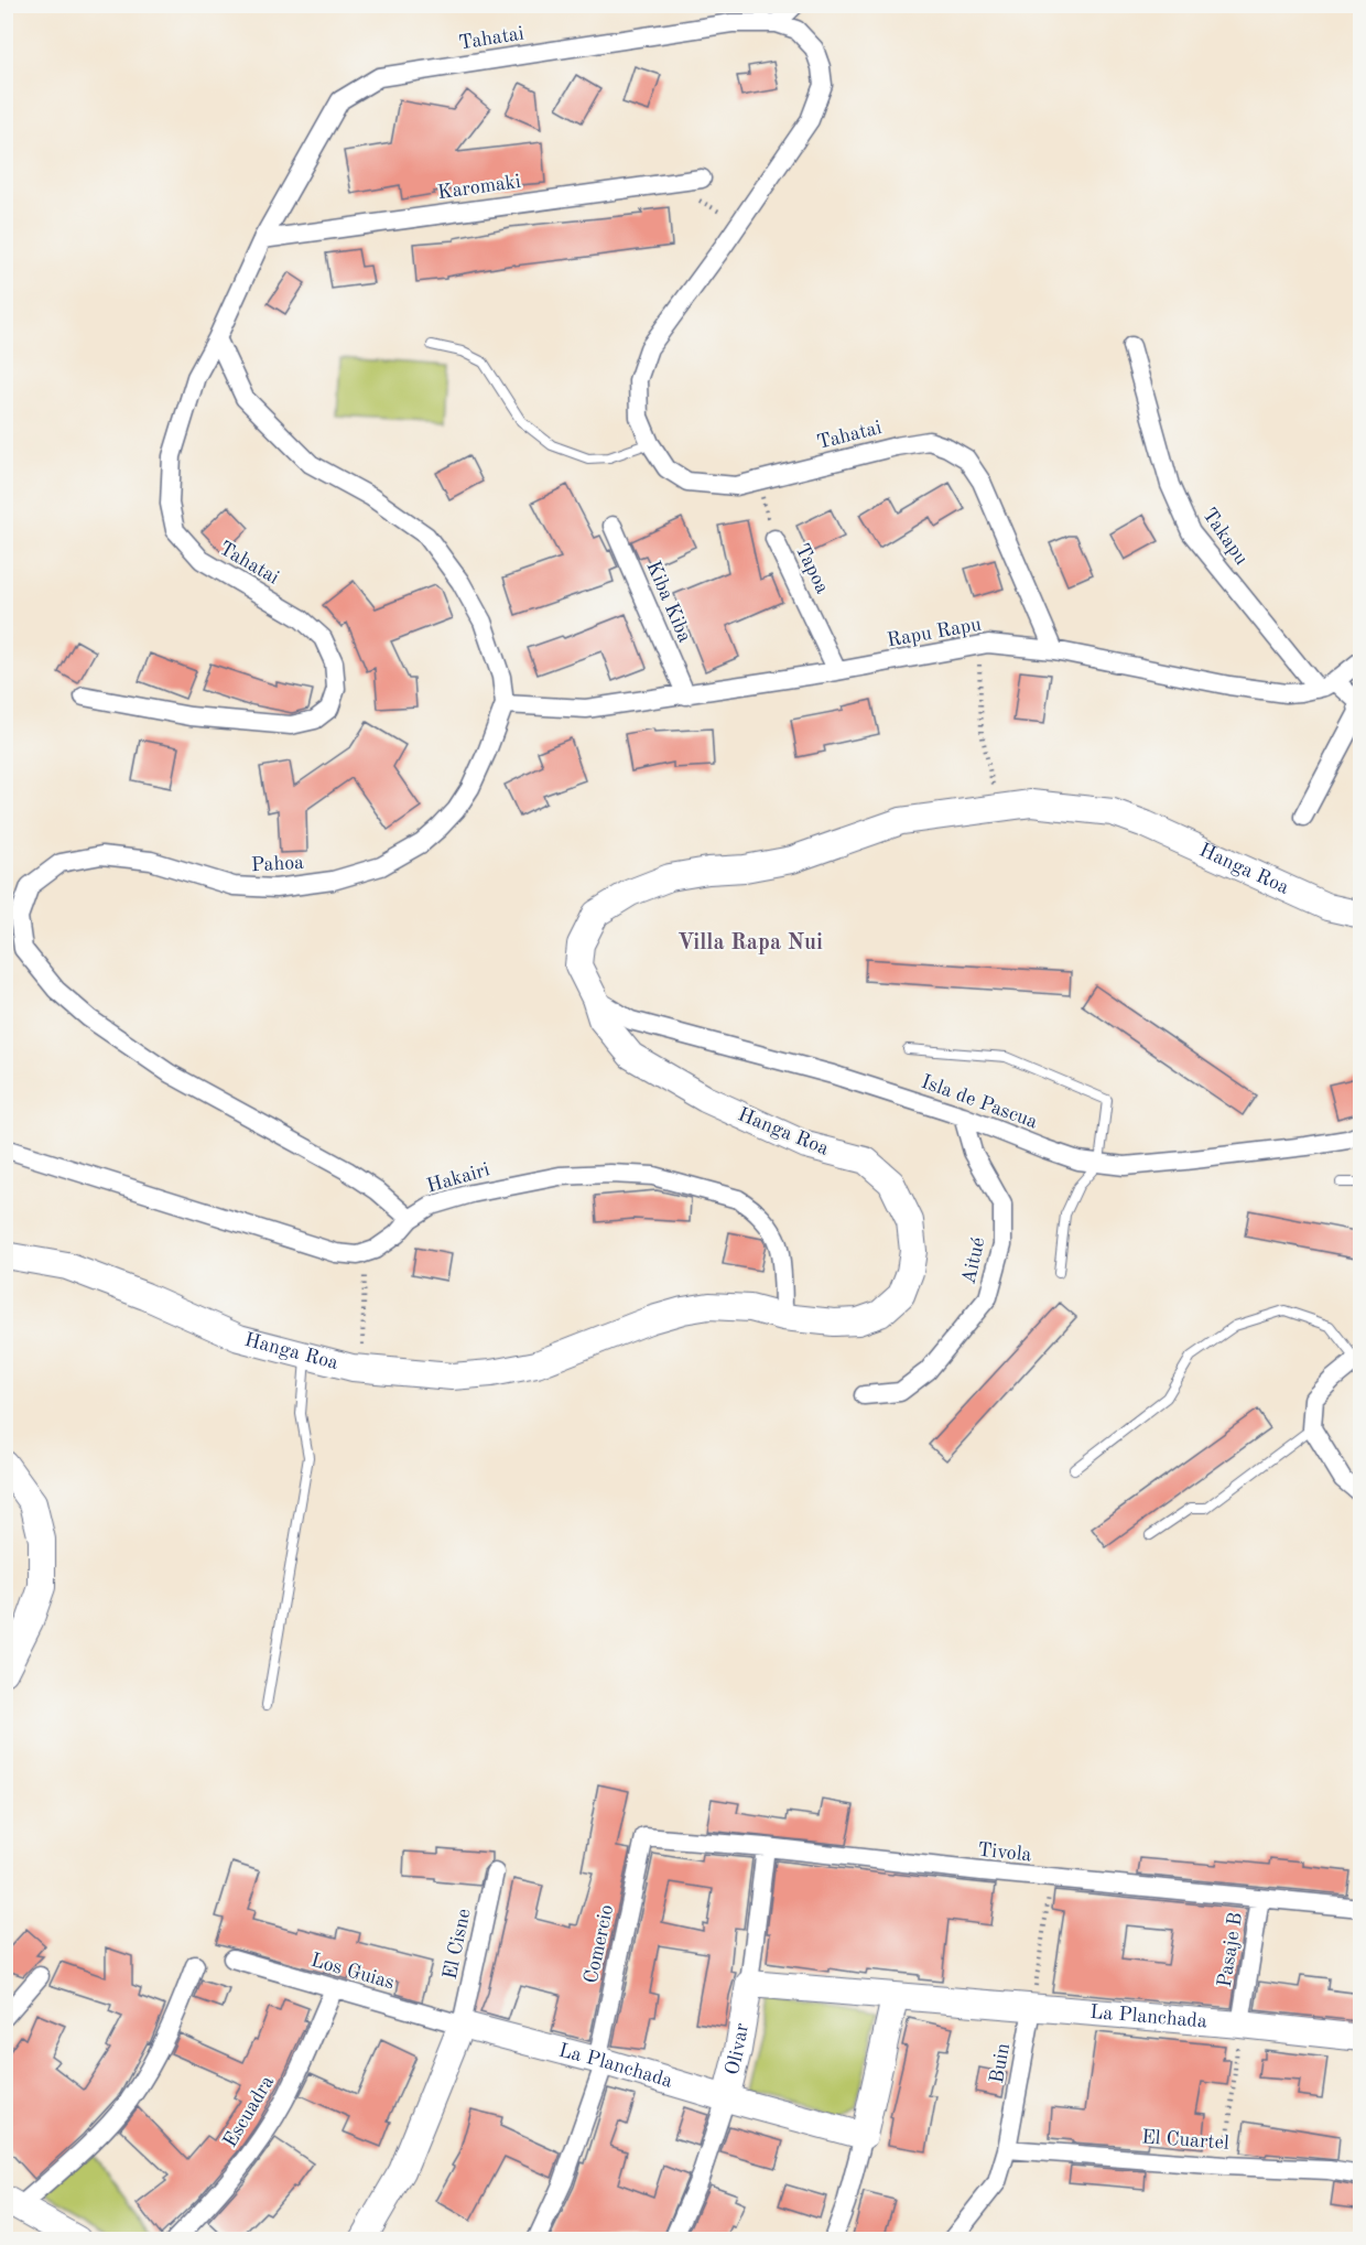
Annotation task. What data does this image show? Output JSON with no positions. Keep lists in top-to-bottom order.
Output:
{
  "streets": {
    "street": [
      "Tahatai",
      "Karomaki",
      "Takapu",
      "Tapoa",
      "Kiba Kiba",
      "Rapu Rapu",
      "Pahoa",
      "Hanga Roa",
      "Isla de Pascua",
      "Hakairi",
      "Aitué",
      "Tivola",
      "El Cisne",
      "Comercio",
      "Pasaje B",
      "Los Guias",
      "La Planchada",
      "Olivar",
      "Buin",
      "Escuadra",
      "El Cuartel"
    ]
  },
  "crossings": [
    ["Tahatai", "Karomaki"],
    ["Tahatai", "Tapoa"],
    ["Tahatai", "Rapu Rapu"],
    ["Tahatai", "Pahoa"],
    ["Takapu", "Rapu Rapu"],
    ["Tapoa", "Rapu Rapu"],
    ["Kiba Kiba", "Rapu Rapu"],
    ["Rapu Rapu", "Pahoa"],
    ["Pahoa", "Hakairi"],
    ["Hanga Roa", "Isla de Pascua"],
    ["Hanga Roa", "Hakairi"],
    ["Isla de Pascua", "Aitué"],
    ["Tivola", "Comercio"],
    ["Tivola", "Pasaje B"],
    ["Tivola", "Olivar"],
    ["El Cisne", "Los Guias"],
    ["El Cisne", "La Planchada"],
    ["Comercio", "La Planchada"],
    ["Pasaje B", "La Planchada"],
    ["Los Guias", "La Planchada"],
    ["Los Guias", "Escuadra"],
    ["La Planchada", "Olivar"],
    ["La Planchada", "Buin"],
    ["Buin", "El Cuartel"]
  ],
  "districts": ["Villa Rapa Nui"]
}
